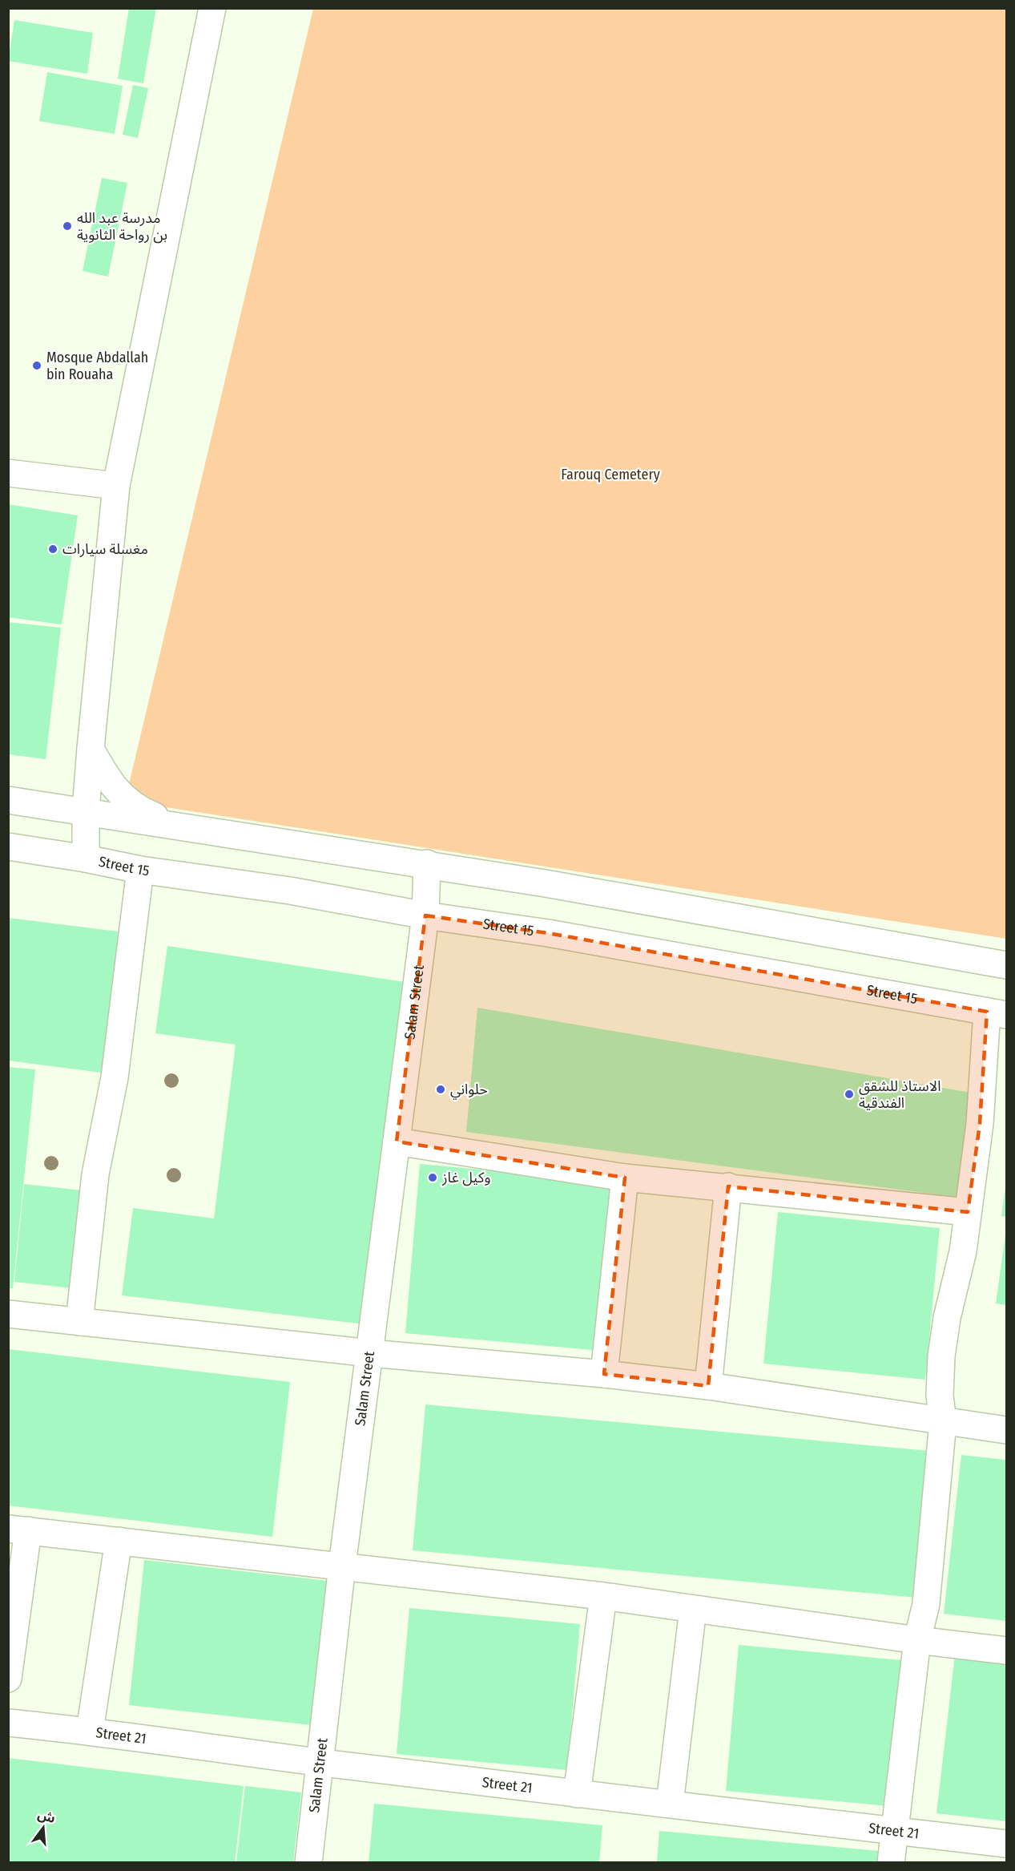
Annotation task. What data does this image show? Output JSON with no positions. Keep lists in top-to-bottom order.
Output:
{
  "streets": {
    "street": ["Street 15", "Salam Street", "Street 21"]
  },
  "crossings": [
    ["Street 15", "Salam Street"],
    ["Salam Street", "Street 21"]
  ],
  "parks": ["Farouq Cemetery"],
  "places": [
    "مدرسة عبد الله بن رواحة الثانوية",
    "Mosque Abdallah bin Rouaha",
    "مغسلة سيارات",
    "حلواني",
    "الاستاذ للشقق الفندقية",
    "وكيل غاز"
  ],
  "north": "top"
}
